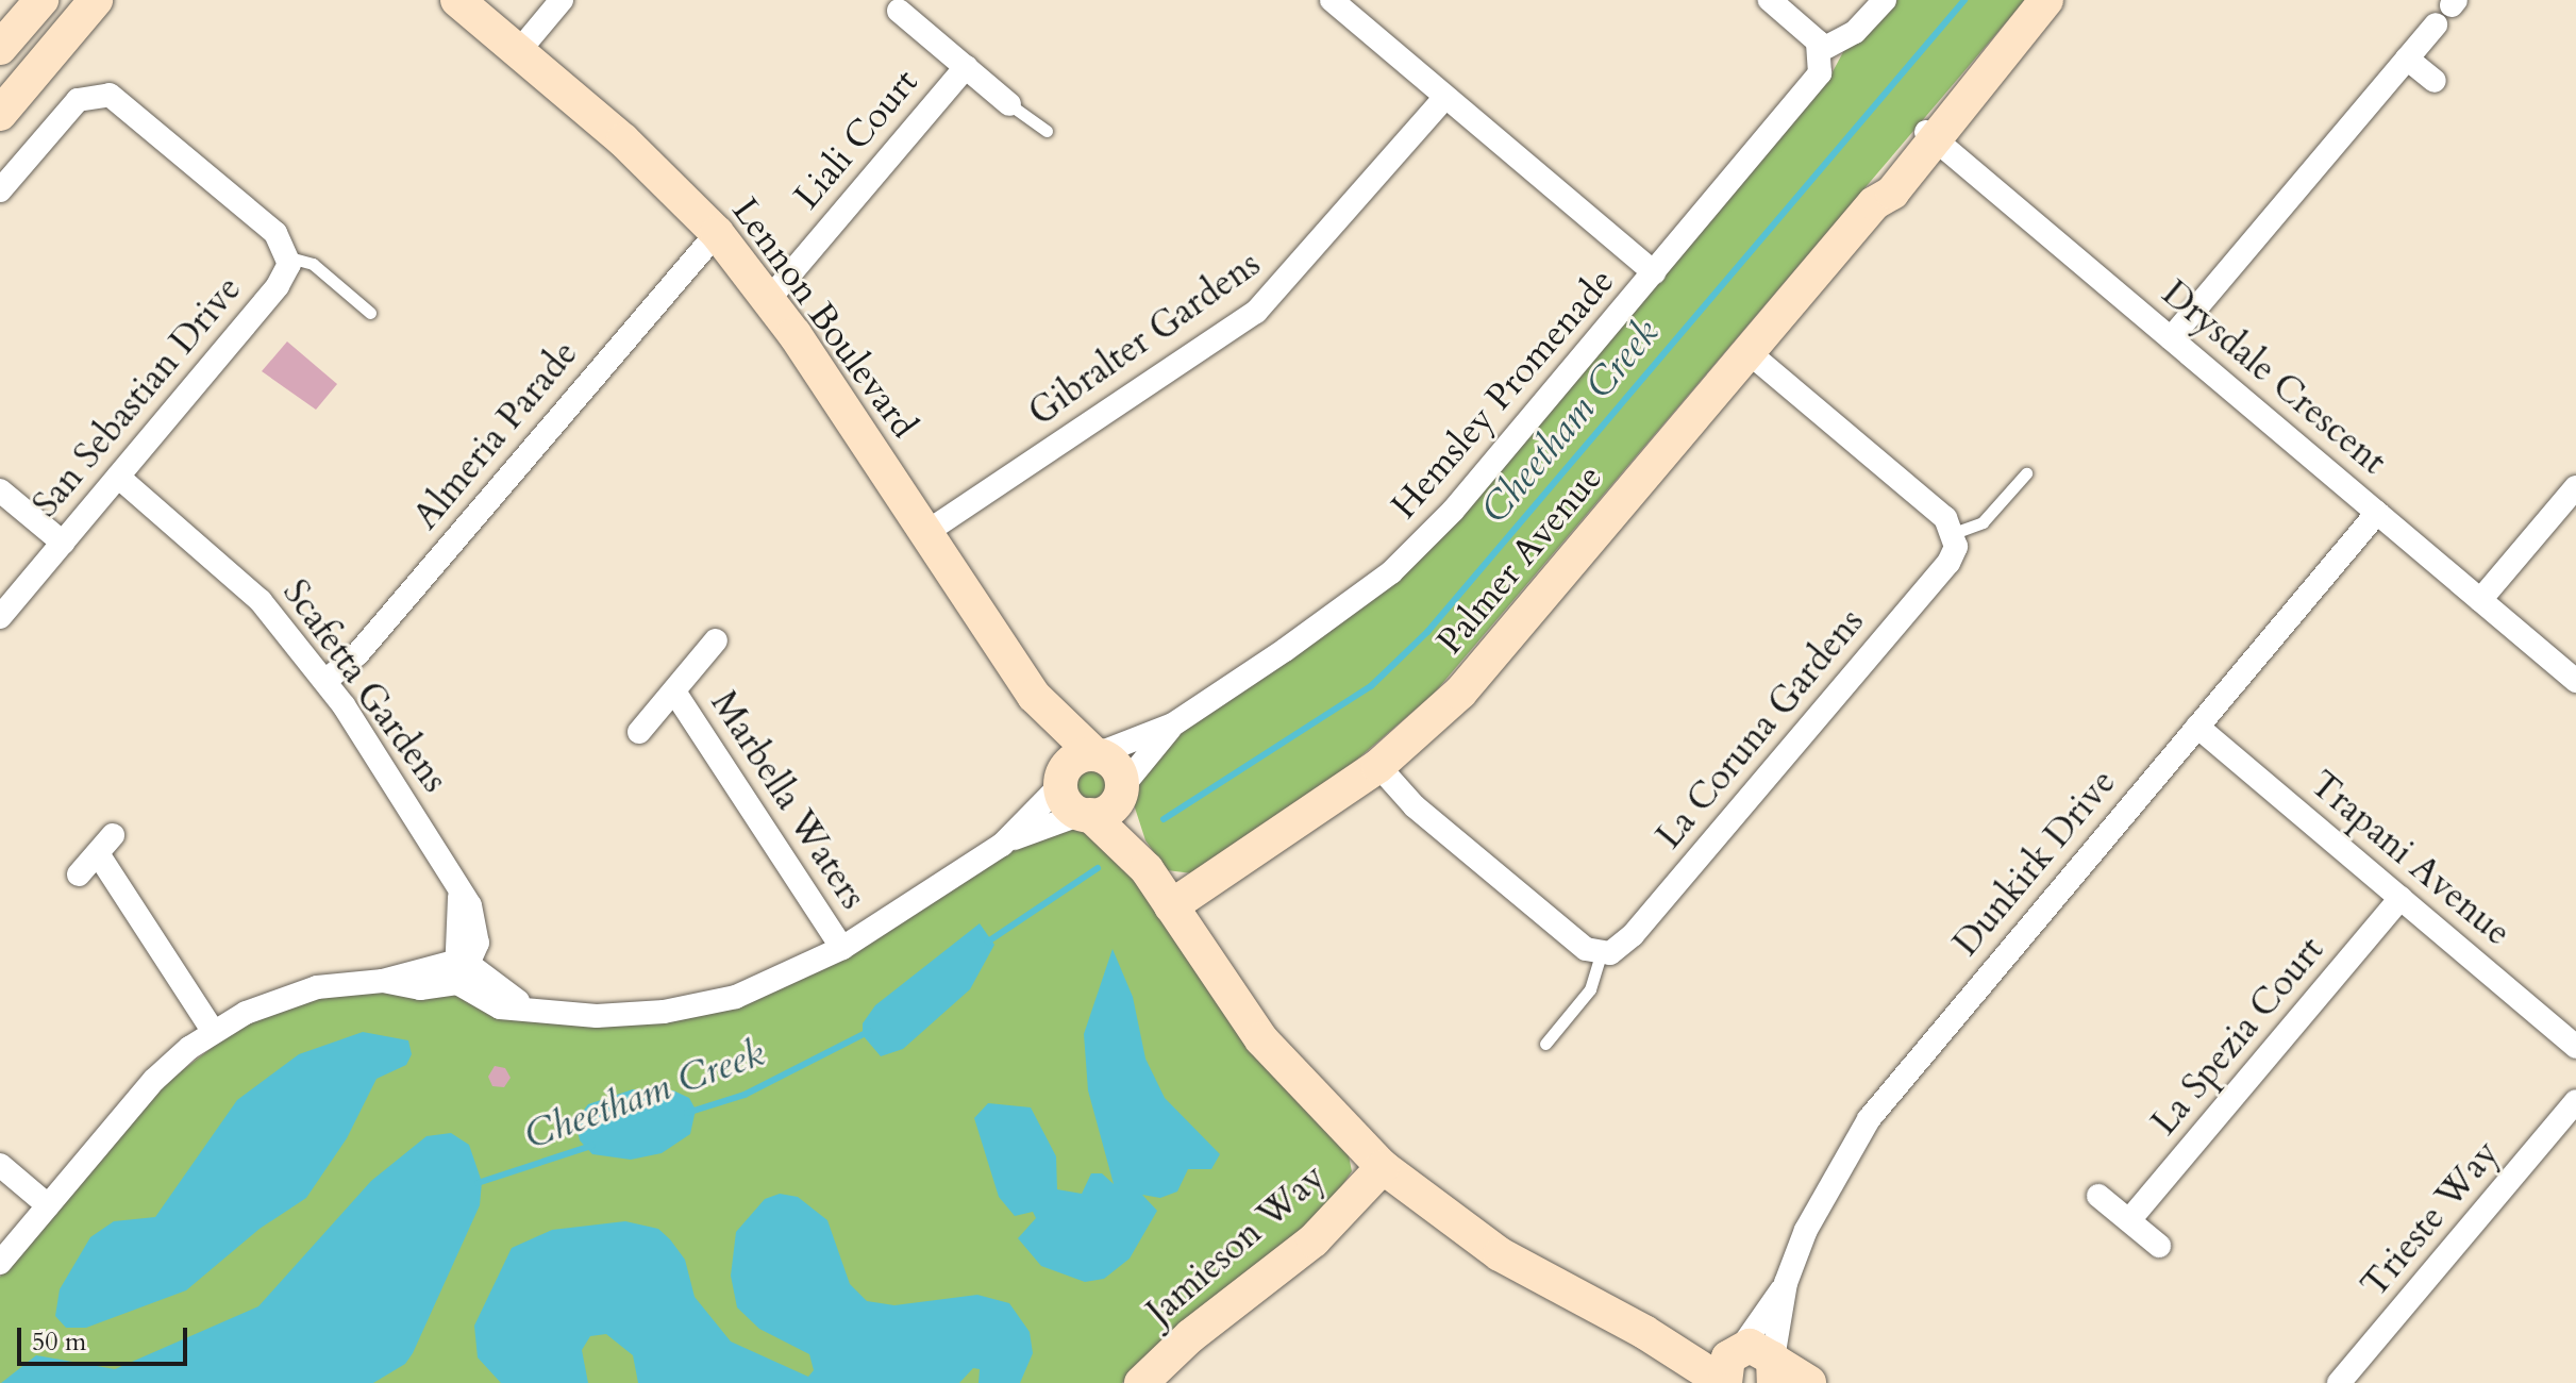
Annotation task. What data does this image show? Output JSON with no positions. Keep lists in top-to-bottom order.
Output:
{
  "streets": {
    "street": [
      "Liali Court",
      "Lennon Boulevard",
      "Gibralter Gardens",
      "Drysdale Crescent",
      "Hemsley Promenade",
      "San Sebastian Drive",
      "Almeria Parade",
      "Palmer Avenue",
      "Scafetta Gardens",
      "La Coruna Gardens",
      "Marbella Waters",
      "Trapani Avenue",
      "Dunkirk Drive",
      "La Spezia Court",
      "Trieste Way",
      "Jamieson Way"
    ]
  },
  "crossings": [
    ["Liali Court", "Lennon Boulevard"],
    ["Lennon Boulevard", "Gibralter Gardens"],
    ["Lennon Boulevard", "Hemsley Promenade"],
    ["Lennon Boulevard", "Almeria Parade"],
    ["Drysdale Crescent", "Palmer Avenue"],
    ["Drysdale Crescent", "Dunkirk Drive"],
    ["San Sebastian Drive", "Scafetta Gardens"],
    ["Almeria Parade", "Scafetta Gardens"],
    ["Trapani Avenue", "Dunkirk Drive"],
    ["Trapani Avenue", "La Spezia Court"]
  ],
  "water": ["Cheetham Creek"],
  "scale_bar": "50 m"
}
